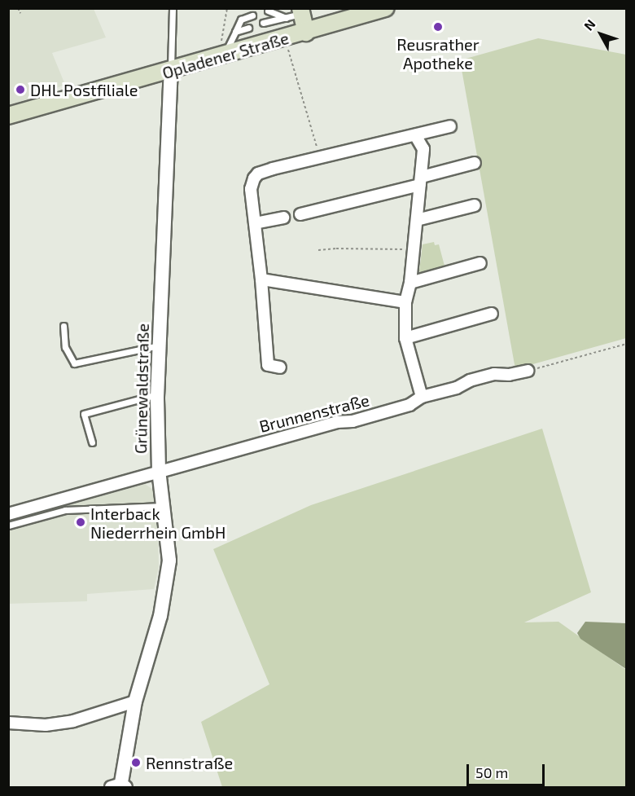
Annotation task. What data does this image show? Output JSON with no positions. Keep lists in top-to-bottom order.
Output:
{
  "streets": {
    "main road": ["Opladener Straße"],
    "street": ["Grünewaldstraße", "Brunnenstraße"]
  },
  "crossings": [
    ["Opladener Straße", "Grünewaldstraße"],
    ["Grünewaldstraße", "Brunnenstraße"]
  ],
  "places": [
    "Reusrather Apotheke",
    "DHL Postfiliale",
    "Interback Niederrhein GmbH",
    "Rennstraße"
  ],
  "scale_bar": "50 m",
  "north": "top left"
}
